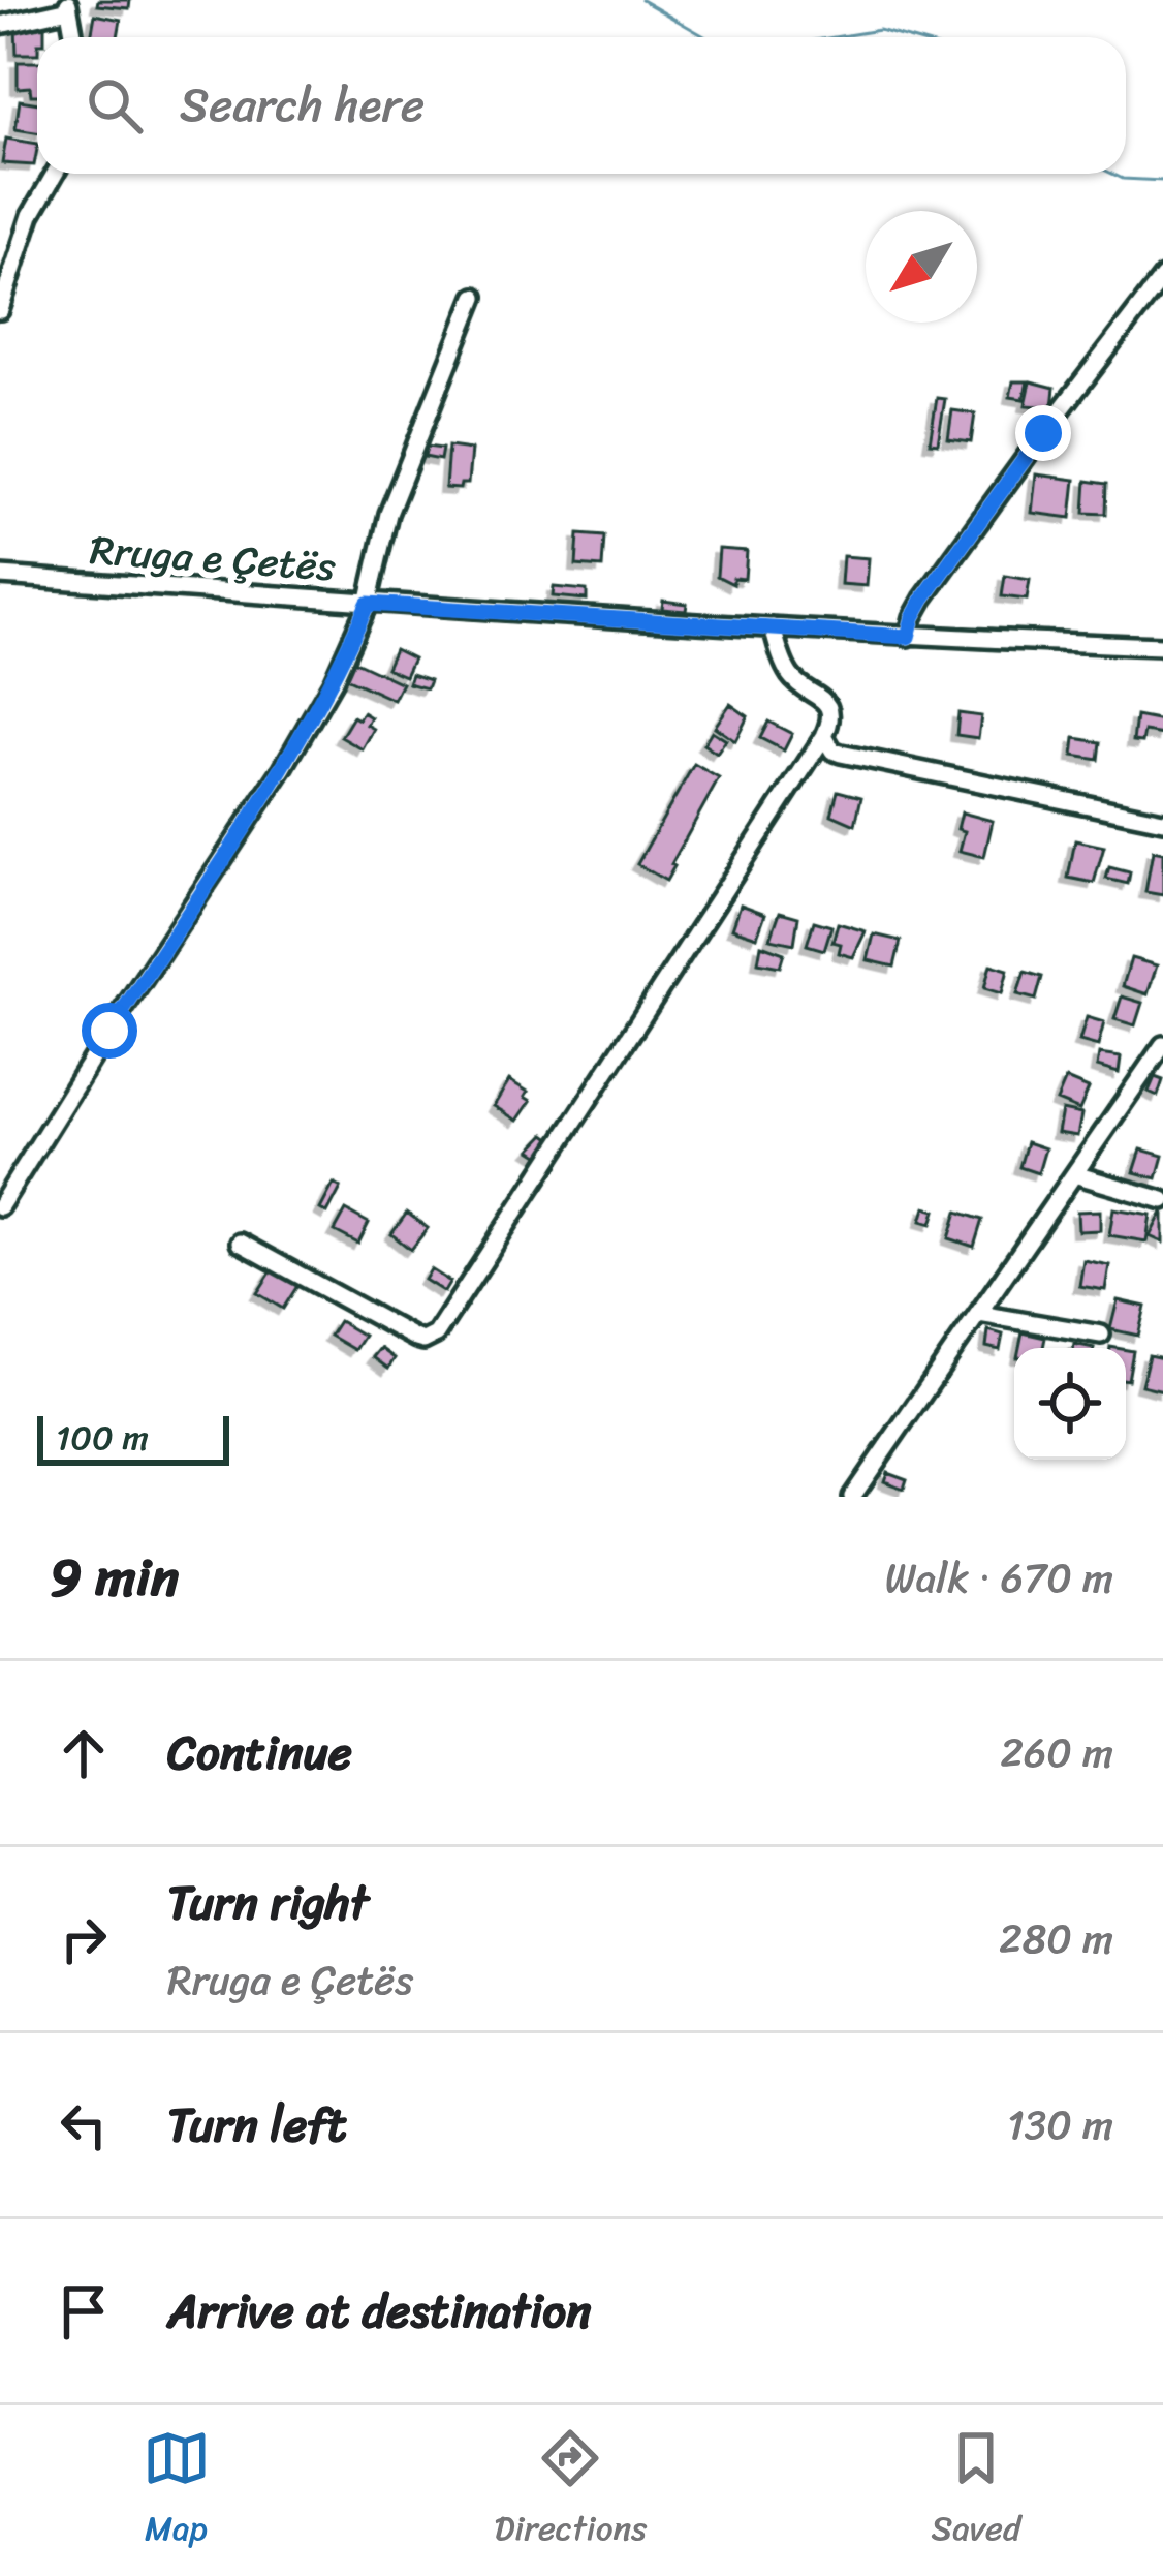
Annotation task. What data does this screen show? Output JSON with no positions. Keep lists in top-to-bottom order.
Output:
{
  "streets": {
    "street": ["Rruga e Çetës"]
  },
  "scale_bar": "100 m",
  "north": "bottom left",
  "page": {
    "search": "Search here",
    "scale": "100 m",
    "heading": ["9 min", "Walk · 670 m"],
    "list": [
      ["Continue", "260 m"],
      ["Turn right", "Rruga e Çetës", "280 m"],
      ["Turn left", "130 m"],
      "Arrive at destination"
    ],
    "nav": ["Map", "Directions", "Saved"]
  }
}
